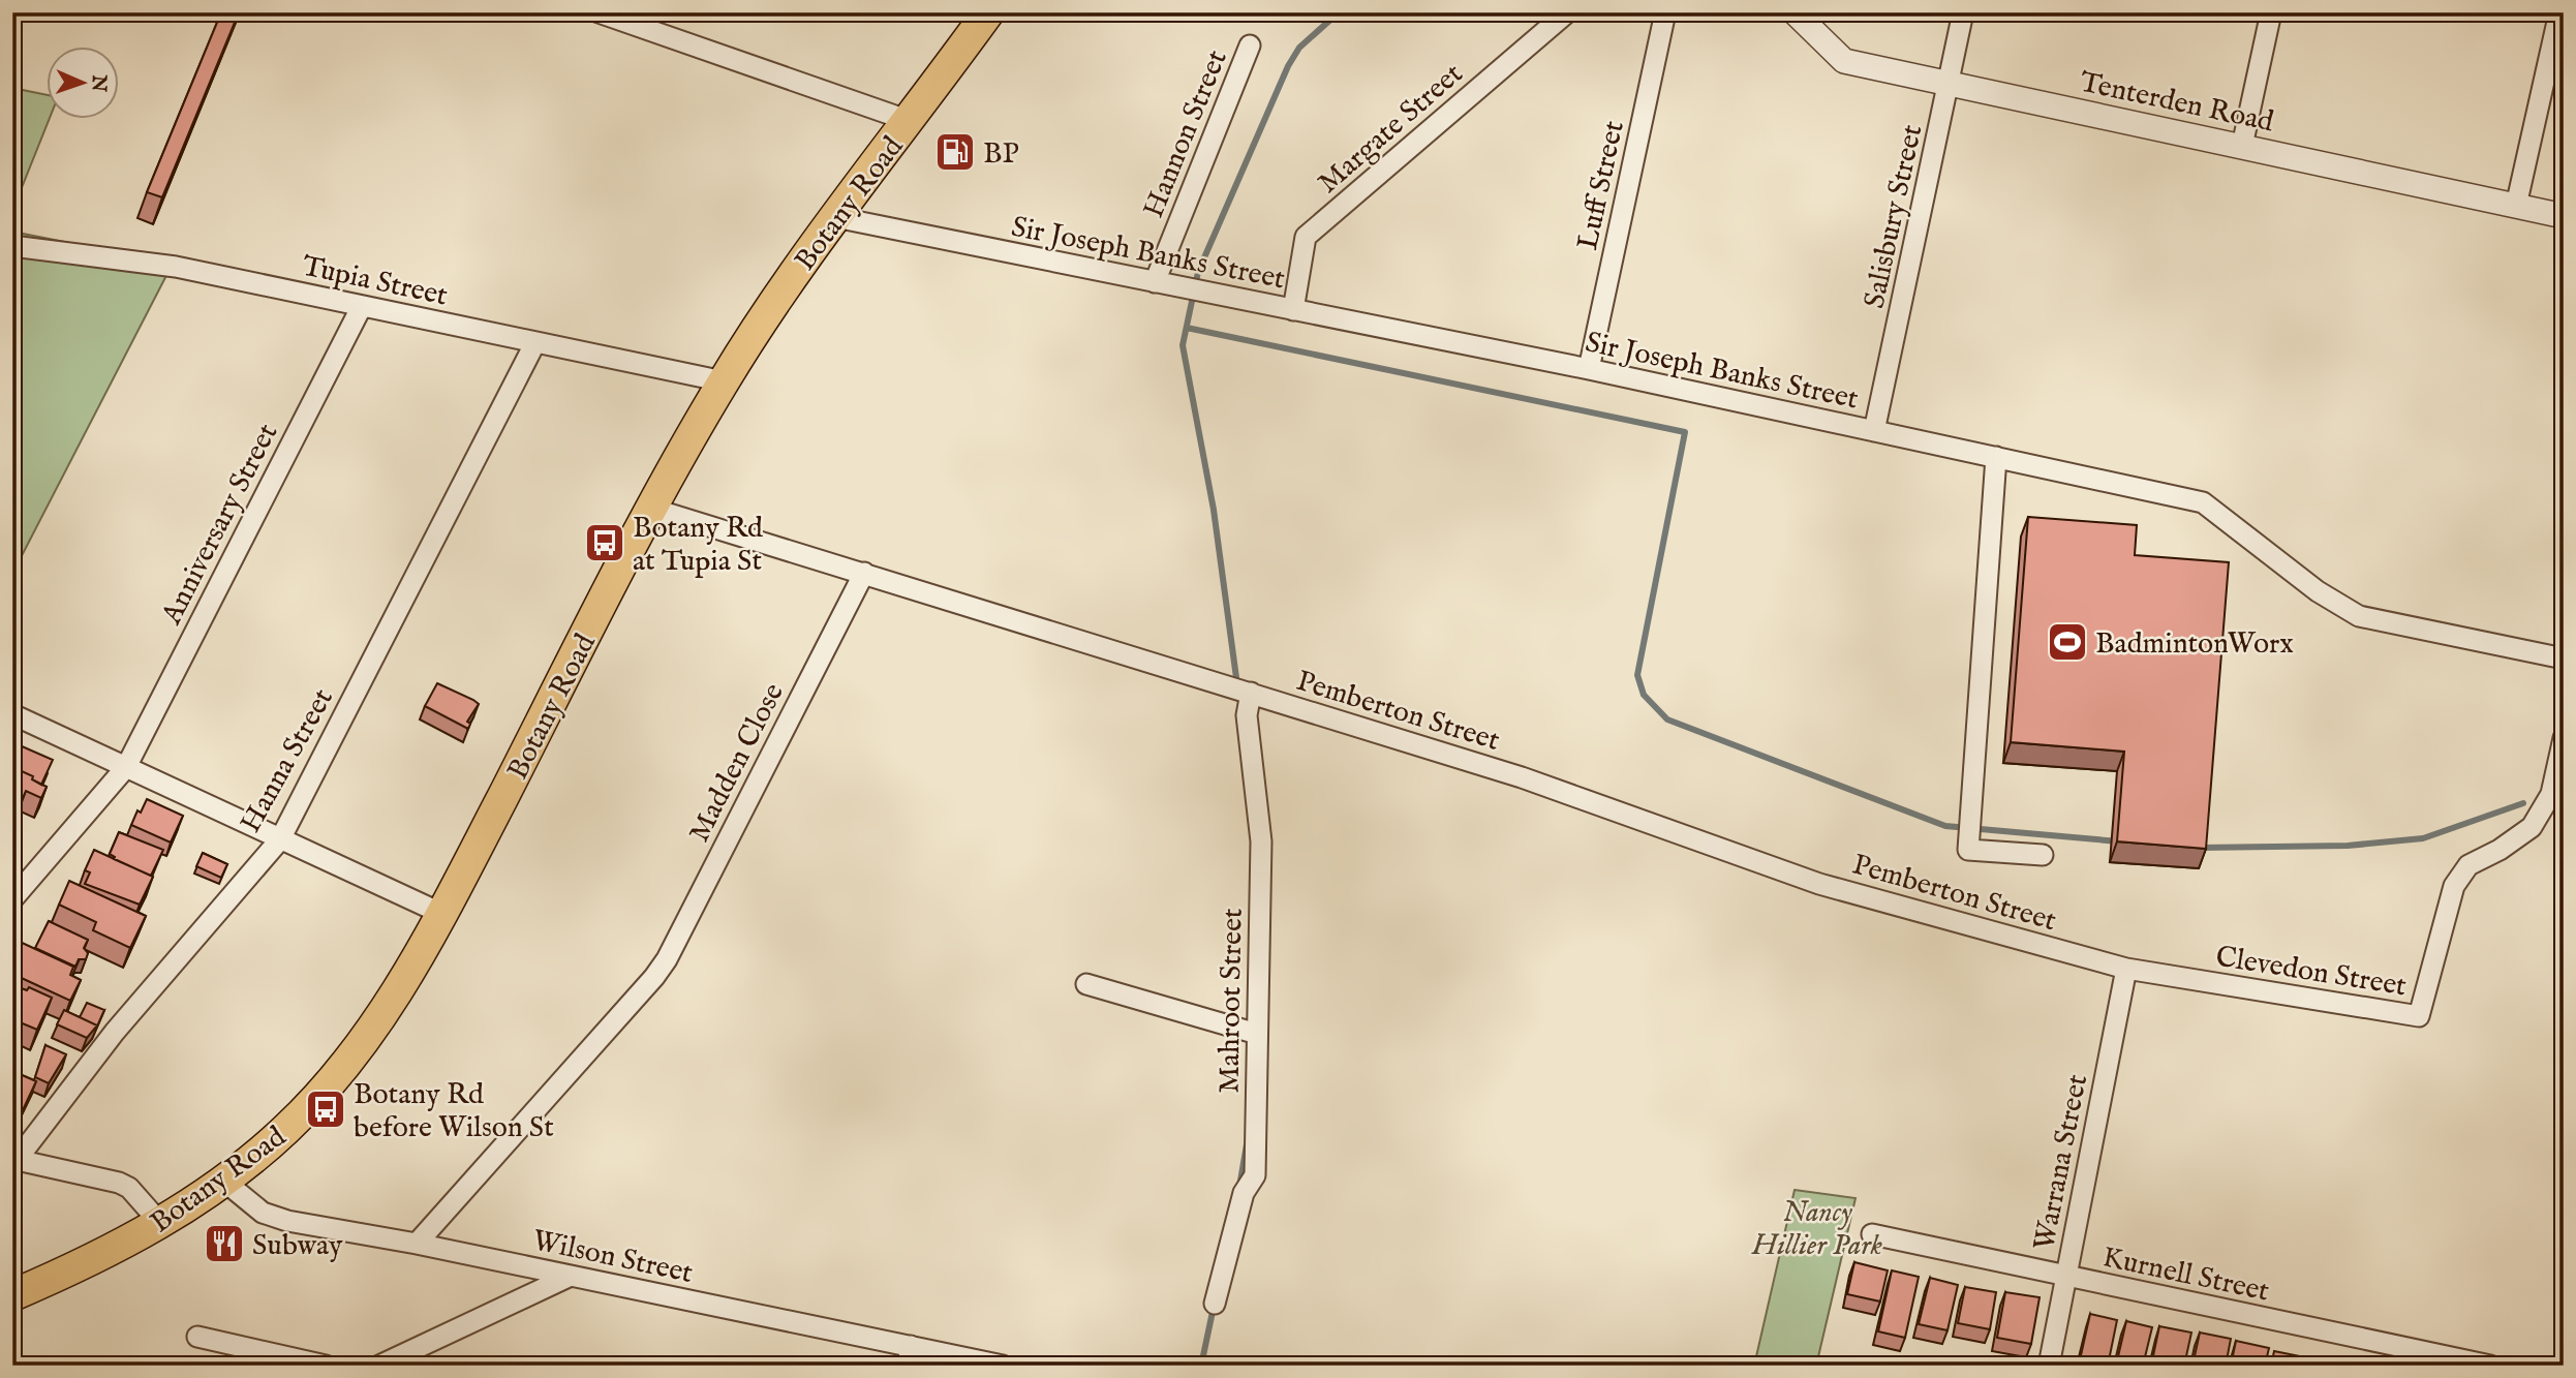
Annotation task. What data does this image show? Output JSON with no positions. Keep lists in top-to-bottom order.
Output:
{
  "streets": {
    "main road": ["Botany Road"],
    "street": [
      "Tenterden Road",
      "Margate Street",
      "Hannon Street",
      "Luff Street",
      "Salisbury Street",
      "Sir Joseph Banks Street",
      "Tupia Street",
      "Anniversary Street",
      "Pemberton Street",
      "Hanna Street",
      "Madden Close",
      "Clevedon Street",
      "Mahroot Street",
      "Warrana Street",
      "Wilson Street",
      "Kurnell Street"
    ]
  },
  "crossings": [
    ["Tenterden Road", "Salisbury Street"],
    ["Margate Street", "Sir Joseph Banks Street"],
    ["Hannon Street", "Sir Joseph Banks Street"],
    ["Luff Street", "Sir Joseph Banks Street"],
    ["Botany Road", "Sir Joseph Banks Street"],
    ["Botany Road", "Tupia Street"],
    ["Botany Road", "Pemberton Street"],
    ["Botany Road", "Wilson Street"],
    ["Salisbury Street", "Sir Joseph Banks Street"],
    ["Tupia Street", "Anniversary Street"],
    ["Tupia Street", "Hanna Street"],
    ["Pemberton Street", "Madden Close"],
    ["Pemberton Street", "Clevedon Street"],
    ["Pemberton Street", "Mahroot Street"],
    ["Pemberton Street", "Warrana Street"],
    ["Madden Close", "Wilson Street"],
    ["Clevedon Street", "Warrana Street"],
    ["Warrana Street", "Kurnell Street"]
  ],
  "parks": ["Nancy Hillier Park"],
  "places": {
    "fuel station": ["BP"],
    "bus stop": ["Botany Rd at Tupia St", "Botany Rd before Wilson St"],
    "sports": ["BadmintonWorx"],
    "restaurant": ["Subway"]
  },
  "north": "right"
}
